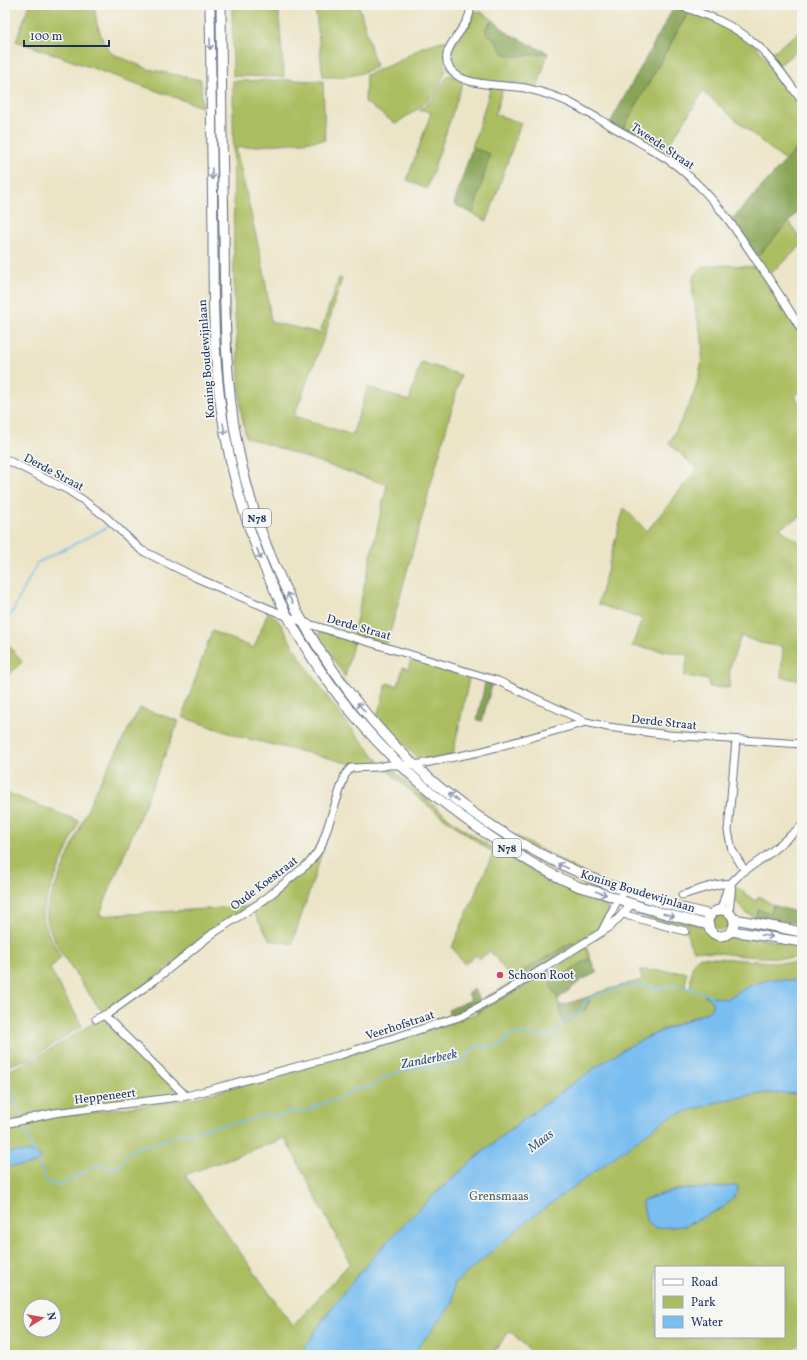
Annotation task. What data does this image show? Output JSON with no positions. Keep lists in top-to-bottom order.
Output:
{
  "streets": {
    "main road": ["Koning Boudewijnlaan", "N78"],
    "street": [
      "Tweede Straat",
      "Derde Straat",
      "Oude Koestraat",
      "Veerhofstraat",
      "Heppeneert"
    ]
  },
  "crossings": [
    ["Koning Boudewijnlaan", "Derde Straat"],
    ["Koning Boudewijnlaan", "N78"],
    ["Koning Boudewijnlaan", "Oude Koestraat"],
    ["Koning Boudewijnlaan", "Veerhofstraat"],
    ["Derde Straat", "Oude Koestraat"],
    ["Veerhofstraat", "Heppeneert"]
  ],
  "water": ["Zanderbeek", "Maas"],
  "parks": ["Grensmaas"],
  "places": ["Schoon Root"],
  "legend": ["Road", "Park", "Water"],
  "scale_bar": "100 m",
  "north": "right"
}
